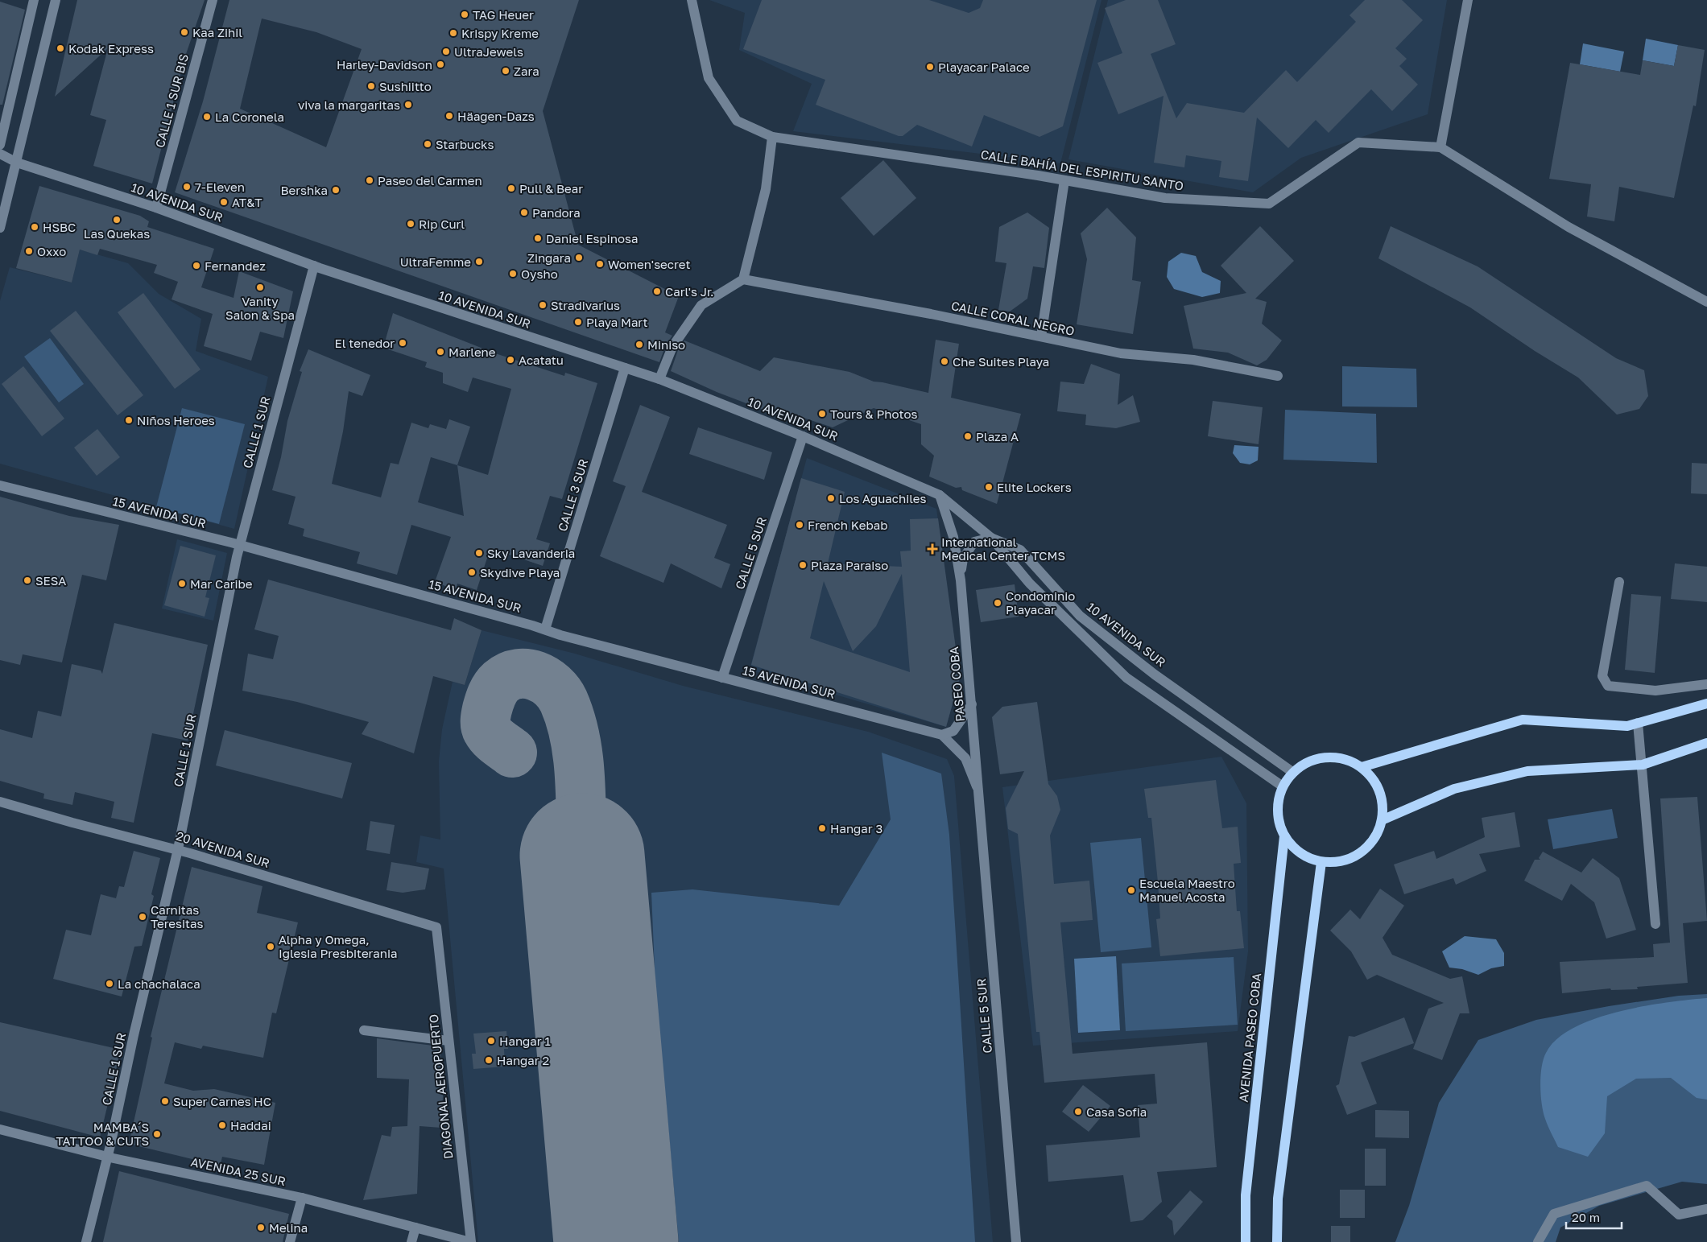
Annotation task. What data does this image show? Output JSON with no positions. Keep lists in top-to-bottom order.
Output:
{
  "streets": {
    "main road": ["AVENIDA PASEO COBA"],
    "street": [
      "CALLE 1 SUR BIS",
      "CALLE BAHÍA DEL ESPIRITU SANTO",
      "10 AVENIDA SUR",
      "CALLE CORAL NEGRO",
      "CALLE 1 SUR",
      "CALLE 3 SUR",
      "15 AVENIDA SUR",
      "CALLE 5 SUR",
      "PASEO COBA",
      "20 AVENIDA SUR",
      "DIAGONAL AEROPUERTO",
      "AVENIDA 25 SUR"
    ]
  },
  "crossings": [
    ["CALLE 1 SUR BIS", "10 AVENIDA SUR"],
    ["10 AVENIDA SUR", "CALLE 1 SUR"],
    ["10 AVENIDA SUR", "CALLE 3 SUR"],
    ["10 AVENIDA SUR", "CALLE 5 SUR"],
    ["10 AVENIDA SUR", "PASEO COBA"],
    ["10 AVENIDA SUR", "AVENIDA PASEO COBA"],
    ["CALLE 1 SUR", "15 AVENIDA SUR"],
    ["CALLE 1 SUR", "20 AVENIDA SUR"],
    ["CALLE 1 SUR", "AVENIDA 25 SUR"],
    ["CALLE 3 SUR", "15 AVENIDA SUR"],
    ["15 AVENIDA SUR", "CALLE 5 SUR"],
    ["CALLE 5 SUR", "PASEO COBA"],
    ["20 AVENIDA SUR", "DIAGONAL AEROPUERTO"],
    ["DIAGONAL AEROPUERTO", "AVENIDA 25 SUR"]
  ],
  "places": {
    "other": [
      "TAG Heuer",
      "Kaa Zihil",
      "Krispy Kreme",
      "Kodak Express",
      "UltraJewels",
      "Harley-Davidson",
      "Playacar Palace",
      "Zara",
      "Sushiitto",
      "viva la margaritas",
      "Häagen-Dazs",
      "La Coronela",
      "Starbucks",
      "Paseo del Carmen",
      "7-Eleven",
      "Pull & Bear",
      "Bershka",
      "AT&T",
      "Pandora",
      "Las Quekas",
      "Rip Curl",
      "HSBC",
      "Daniel Espinosa",
      "Oxxo",
      "Zingara",
      "UltraFemme",
      "Women'secret",
      "Fernandez",
      "Oysho",
      "Vanity Salon & Spa",
      "Carl's Jr.",
      "Stradivarius",
      "Playa Mart",
      "El tenedor",
      "Miniso",
      "Marlene",
      "Acatatu",
      "Che Suites Playa",
      "Tours & Photos",
      "Niños Heroes",
      "Plaza A",
      "Elite Lockers",
      "Los Aguachiles",
      "French Kebab",
      "Sky Lavanderia",
      "Plaza Paraiso",
      "Skydive Playa",
      "SESA",
      "Mar Caribe",
      "Condominio Playacar",
      "Hangar 3",
      "Escuela Maestro Manuel Acosta",
      "Carnitas Teresitas",
      "Alpha y Omega, Iglesia Presbiterania",
      "La chachalaca",
      "Hangar 1",
      "Hangar 2",
      "Super Carnes HC",
      "Casa Sofia",
      "Haddai",
      "MAMBA´S TATTOO & CUTS",
      "Melina"
    ],
    "health": ["International Medical Center TCMS"]
  },
  "scale_bar": "20 m"
}
